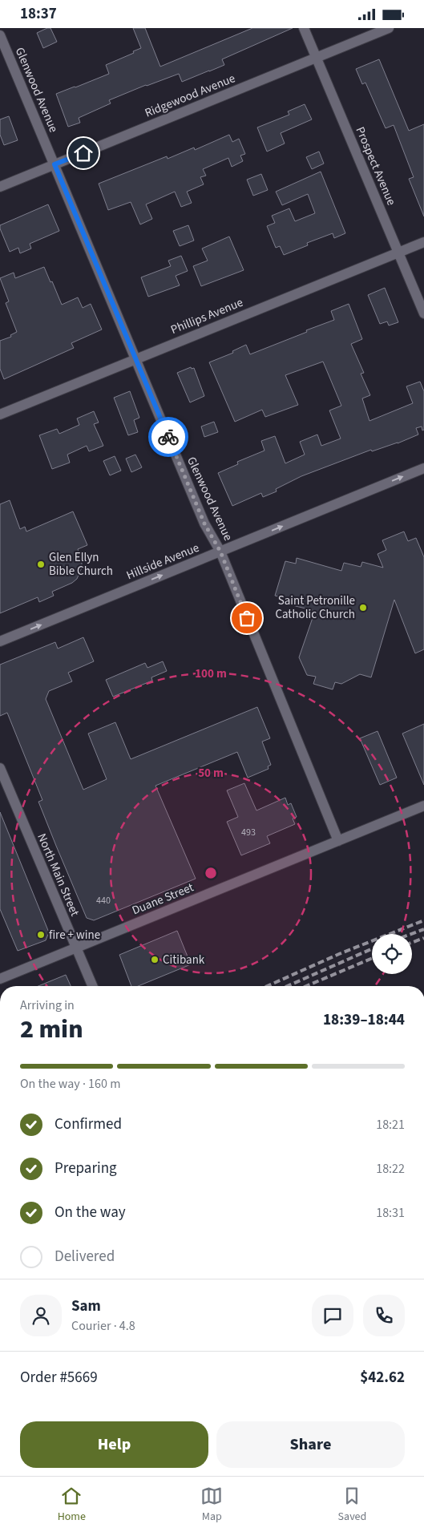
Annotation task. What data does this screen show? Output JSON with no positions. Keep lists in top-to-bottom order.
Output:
{
  "streets": {
    "street": [
      "Glenwood Avenue",
      "Ridgewood Avenue",
      "Prospect Avenue",
      "Phillips Avenue",
      "Hillside Avenue",
      "North Main Street",
      "Duane Street"
    ]
  },
  "crossings": [
    ["Glenwood Avenue", "Ridgewood Avenue"],
    ["Glenwood Avenue", "Phillips Avenue"],
    ["Glenwood Avenue", "Hillside Avenue"],
    ["Glenwood Avenue", "Duane Street"],
    ["Ridgewood Avenue", "Prospect Avenue"],
    ["Prospect Avenue", "Phillips Avenue"],
    ["North Main Street", "Duane Street"]
  ],
  "one_way": ["Hillside Avenue"],
  "places": [
    "Glen Ellyn Bible Church",
    "Saint Petronille Catholic Church",
    "fire + wine",
    "Citibank"
  ],
  "house_numbers": ["493", "440"],
  "page": {
    "status": "18:37",
    "heading": ["2 min", "Arriving in", "18:39–18:44"],
    "panel": [
      "Sam",
      "Courier · 4.8",
      "Order #5669",
      "$42.62"
    ],
    "bar": "On the way · 160 m",
    "list": [
      ["Confirmed", "18:21"],
      ["Preparing", "18:22"],
      ["On the way", "18:31"],
      "Delivered"
    ],
    "buttons": ["Help", "Share"],
    "tabs": ["Home", "Map", "Saved"]
  },
  "rings": ["100 m", "50 m"]
}
